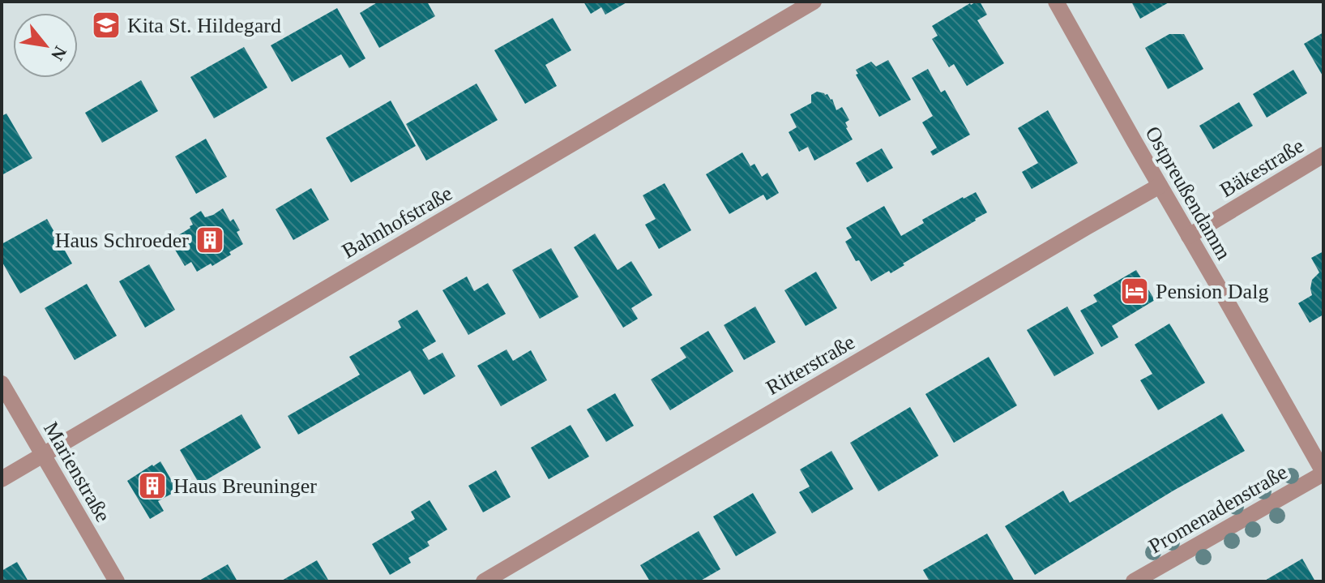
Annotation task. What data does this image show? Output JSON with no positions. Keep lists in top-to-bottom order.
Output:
{
  "streets": {
    "street": [
      "Bäkestraße",
      "Ostpreußendamm",
      "Bahnhofstraße",
      "Ritterstraße",
      "Marienstraße",
      "Promenadenstraße"
    ]
  },
  "crossings": [
    ["Bäkestraße", "Ostpreußendamm"],
    ["Ostpreußendamm", "Ritterstraße"],
    ["Ostpreußendamm", "Promenadenstraße"],
    ["Bahnhofstraße", "Marienstraße"]
  ],
  "places": {
    "school or university": ["Kita St. Hildegard"],
    "building": ["Haus Schroeder", "Haus Breuninger"],
    "hotel": ["Pension Dalg"]
  },
  "north": "bottom right"
}
